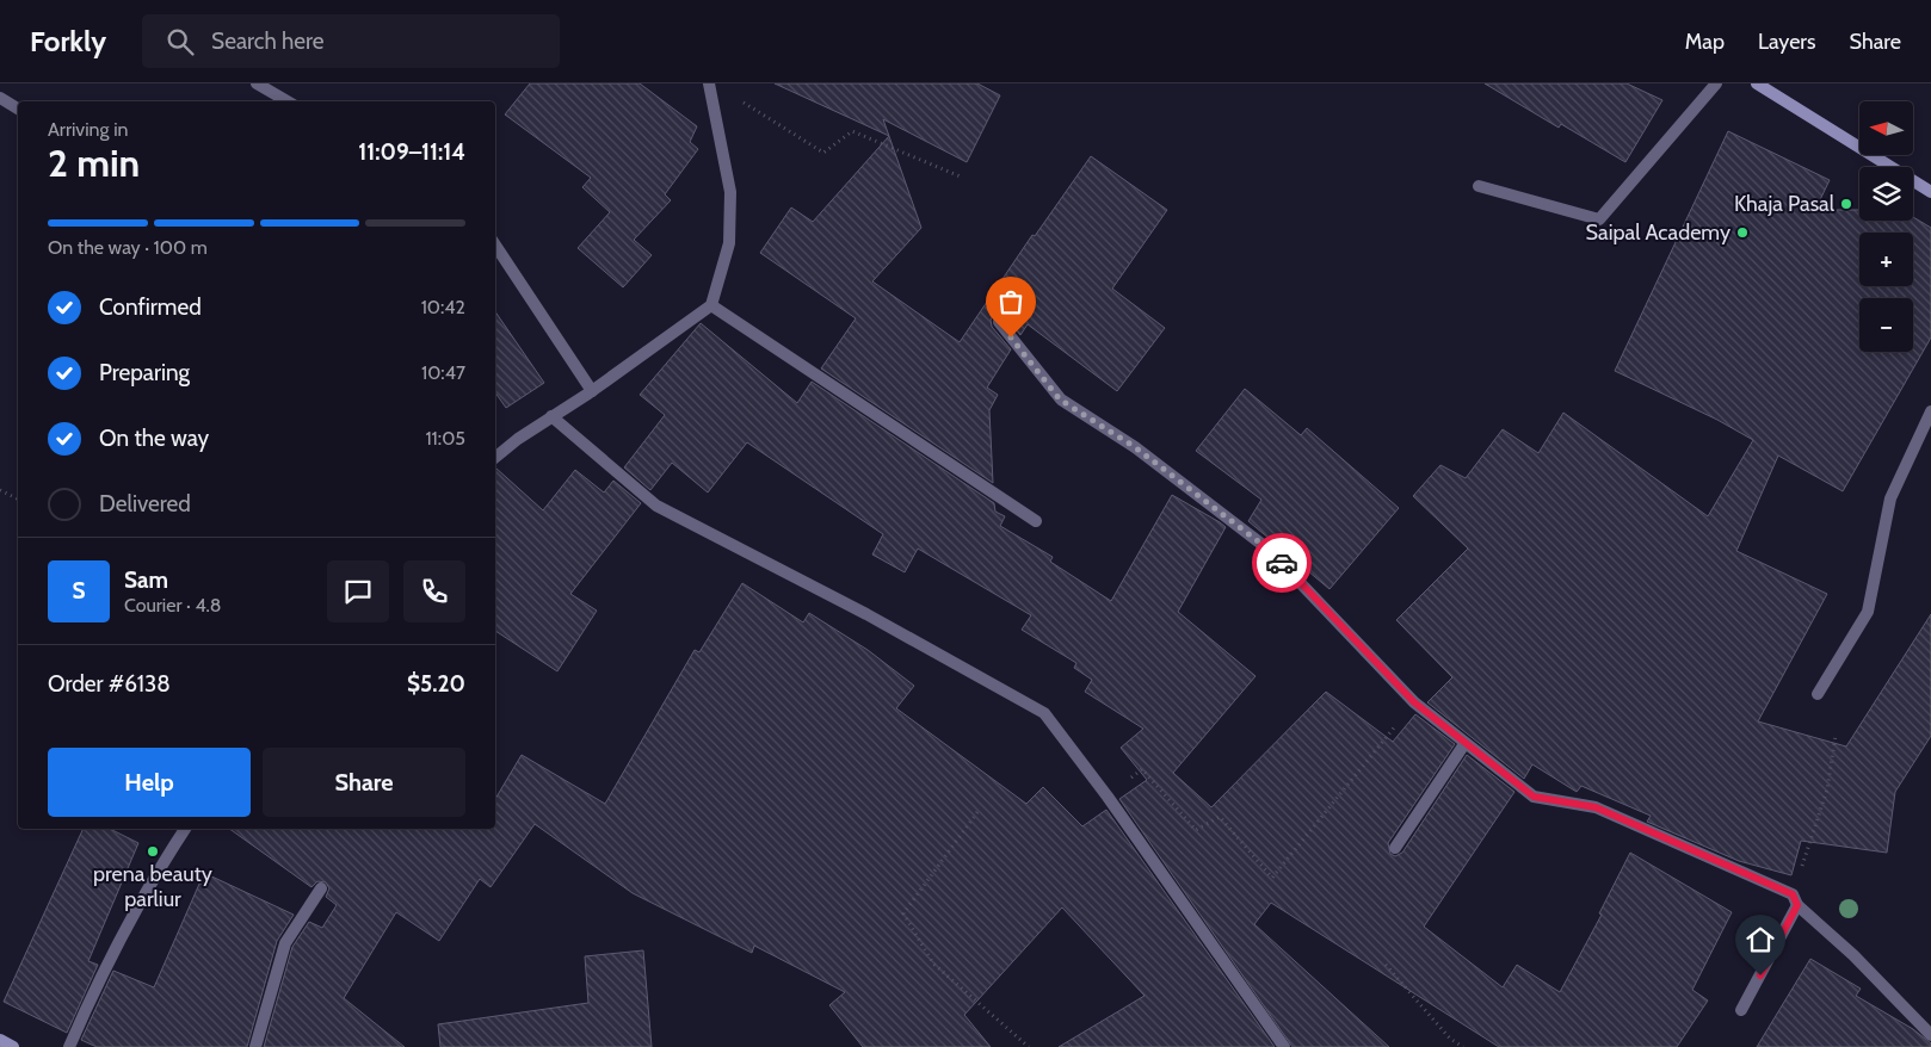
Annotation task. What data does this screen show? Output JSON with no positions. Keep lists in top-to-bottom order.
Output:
{
  "places": ["Khaja Pasal", "Saipal Academy", "prena beauty parliur"],
  "north": "left",
  "page": {
    "header": "Forkly",
    "search": "Search here",
    "nav": ["Map", "Layers", "Share"],
    "map_buttons": ["+", "−"],
    "heading": ["2 min", "Arriving in", "11:09–11:14"],
    "panel": [
      "Sam",
      "Courier · 4.8",
      "Order #6138",
      "$5.20"
    ],
    "bar": "On the way · 100 m",
    "list": [
      ["Confirmed", "10:42"],
      ["Preparing", "10:47"],
      ["On the way", "11:05"],
      "Delivered"
    ],
    "round": "S",
    "buttons": ["Help", "Share"]
  }
}
